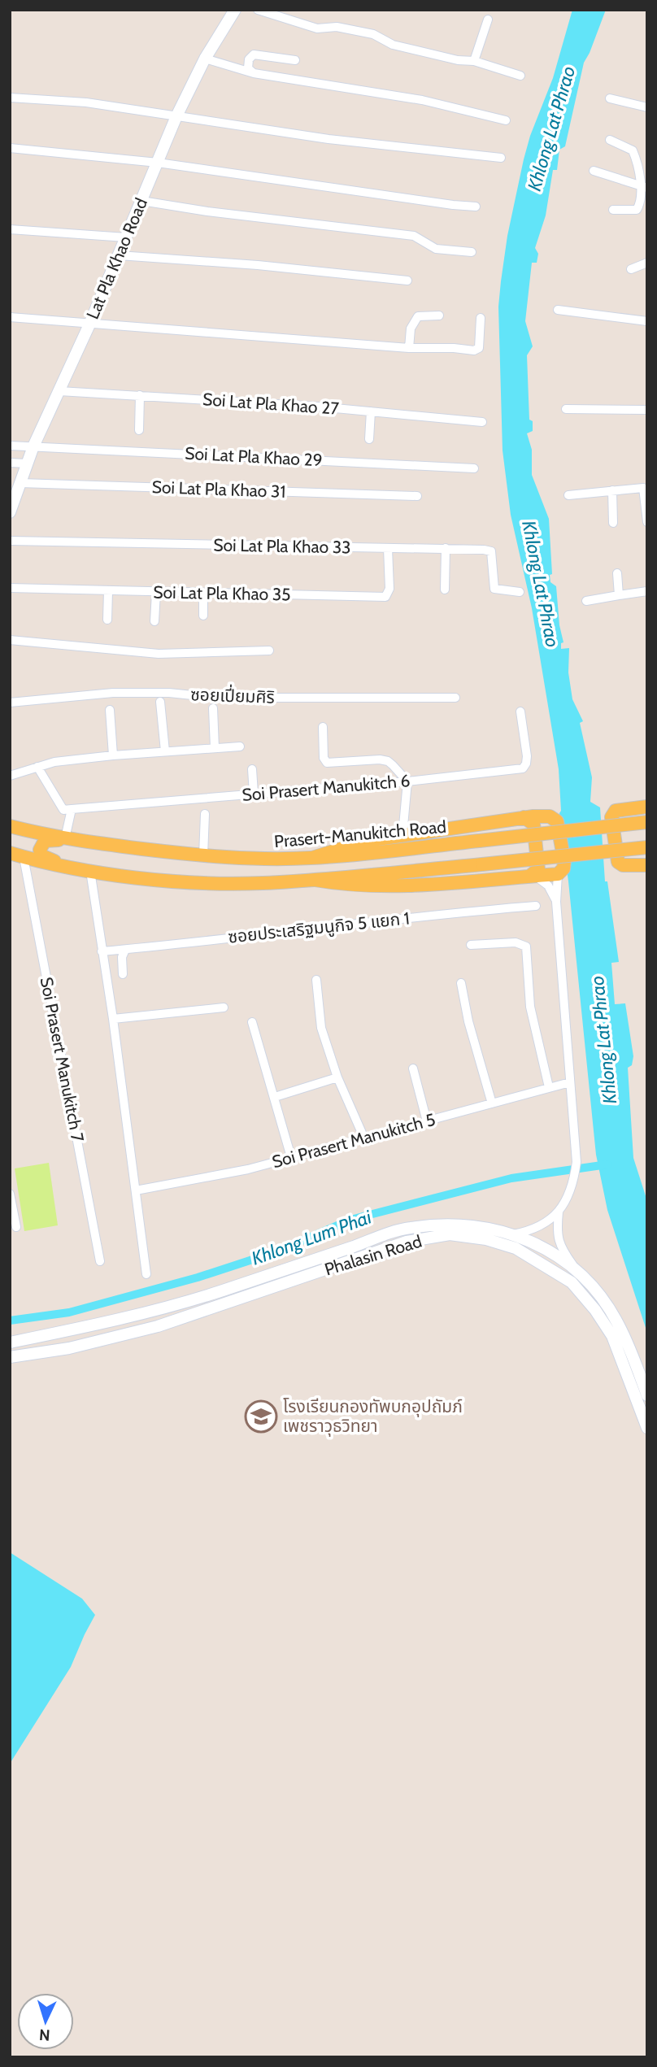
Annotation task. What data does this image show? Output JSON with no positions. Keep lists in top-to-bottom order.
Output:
{
  "streets": {
    "main road": ["Lat Pla Khao Road", "Prasert-Manukitch Road", "Phalasin Road"],
    "street": [
      "Soi Lat Pla Khao 27",
      "Soi Lat Pla Khao 29",
      "Soi Lat Pla Khao 31",
      "Soi Lat Pla Khao 33",
      "Soi Lat Pla Khao 35",
      "ซอยเปี่ยมศิริ",
      "Soi Prasert Manukitch 6",
      "ซอยประเสริฐมนูกิจ 5 แยก 1",
      "Soi Prasert Manukitch 7",
      "Soi Prasert Manukitch 5"
    ]
  },
  "crossings": [
    ["Lat Pla Khao Road", "Soi Lat Pla Khao 27"],
    ["Lat Pla Khao Road", "Soi Lat Pla Khao 29"],
    ["Lat Pla Khao Road", "Soi Lat Pla Khao 31"],
    ["Soi Lat Pla Khao 33", "Soi Lat Pla Khao 35"]
  ],
  "water": ["Khlong Lat Phrao", "Khlong Lum Phai"],
  "places": {
    "school or university": ["โรงเรียนกองทัพบกอุปถัมภ์ เพชราวุธวิทยา"]
  },
  "north": "bottom"
}
